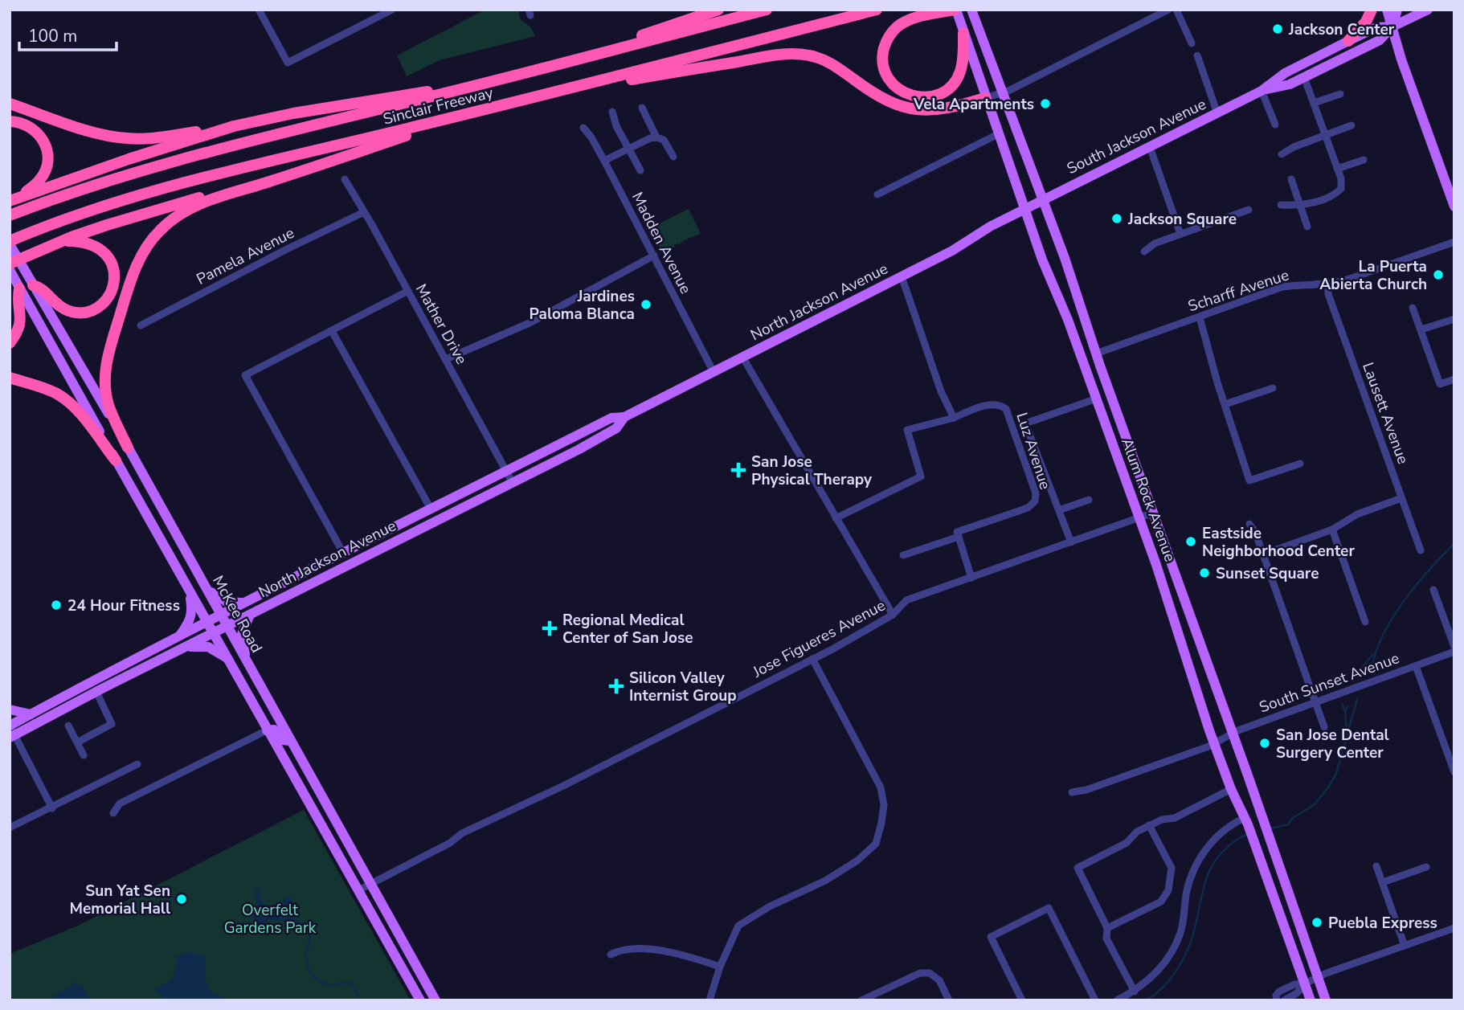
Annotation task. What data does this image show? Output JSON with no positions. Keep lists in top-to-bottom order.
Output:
{
  "streets": {
    "highway": ["Sinclair Freeway"],
    "main road": [
      "South Jackson Avenue",
      "North Jackson Avenue",
      "Alum Rock Avenue",
      "McKee Road"
    ],
    "street": [
      "Madden Avenue",
      "Pamela Avenue",
      "Scharff Avenue",
      "Mather Drive",
      "Lausett Avenue",
      "Luz Avenue",
      "Jose Figueres Avenue",
      "South Sunset Avenue"
    ]
  },
  "crossings": [
    ["Sinclair Freeway", "McKee Road"],
    ["South Jackson Avenue", "North Jackson Avenue"],
    ["South Jackson Avenue", "Alum Rock Avenue"],
    ["Madden Avenue", "North Jackson Avenue"],
    ["Pamela Avenue", "Mather Drive"],
    ["Scharff Avenue", "Lausett Avenue"],
    ["Scharff Avenue", "Alum Rock Avenue"],
    ["North Jackson Avenue", "Mather Drive"],
    ["North Jackson Avenue", "Alum Rock Avenue"],
    ["North Jackson Avenue", "McKee Road"],
    ["Alum Rock Avenue", "Jose Figueres Avenue"],
    ["Alum Rock Avenue", "South Sunset Avenue"],
    ["McKee Road", "Jose Figueres Avenue"]
  ],
  "parks": ["Overfelt Gardens Park"],
  "places": {
    "other": [
      "Jackson Center",
      "Vela Apartments",
      "Jackson Square",
      "La Puerta Abierta Church",
      "Jardines Paloma Blanca",
      "Eastside Neighborhood Center",
      "Sunset Square",
      "24 Hour Fitness",
      "San Jose Dental Surgery Center",
      "Sun Yat Sen Memorial Hall",
      "Puebla Express"
    ],
    "health": ["San Jose Physical Therapy", "Regional Medical Center of San Jose", "Silicon Valley Internist Group"]
  },
  "scale_bar": "100 m"
}
